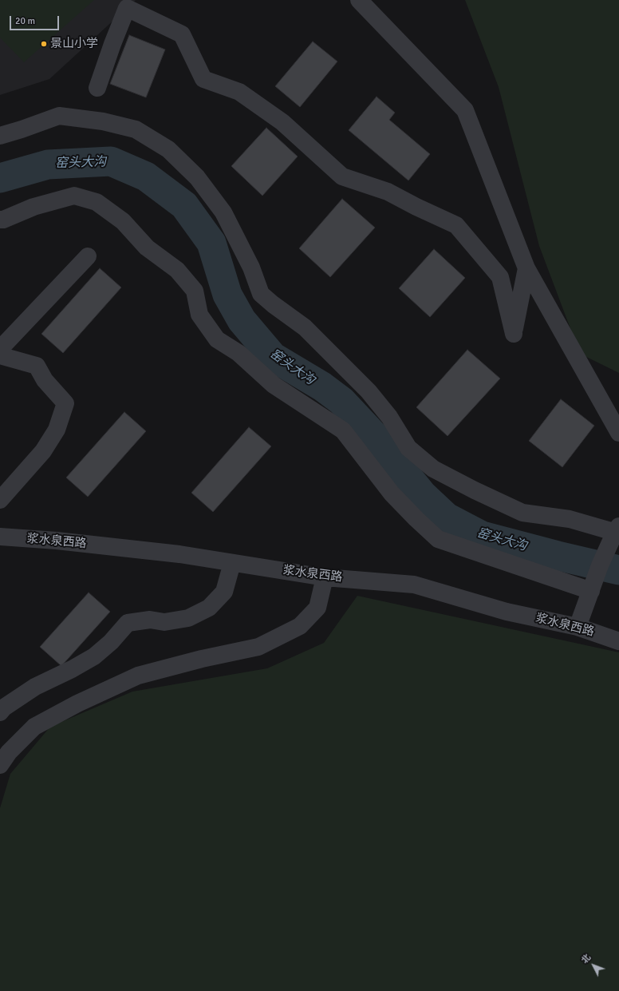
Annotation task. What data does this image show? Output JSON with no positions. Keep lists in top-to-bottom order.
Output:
{
  "streets": {
    "street": ["浆水泉西路"]
  },
  "water": ["窑头大沟"],
  "places": ["景山小学"],
  "scale_bar": "20 m",
  "north": "top left"
}
